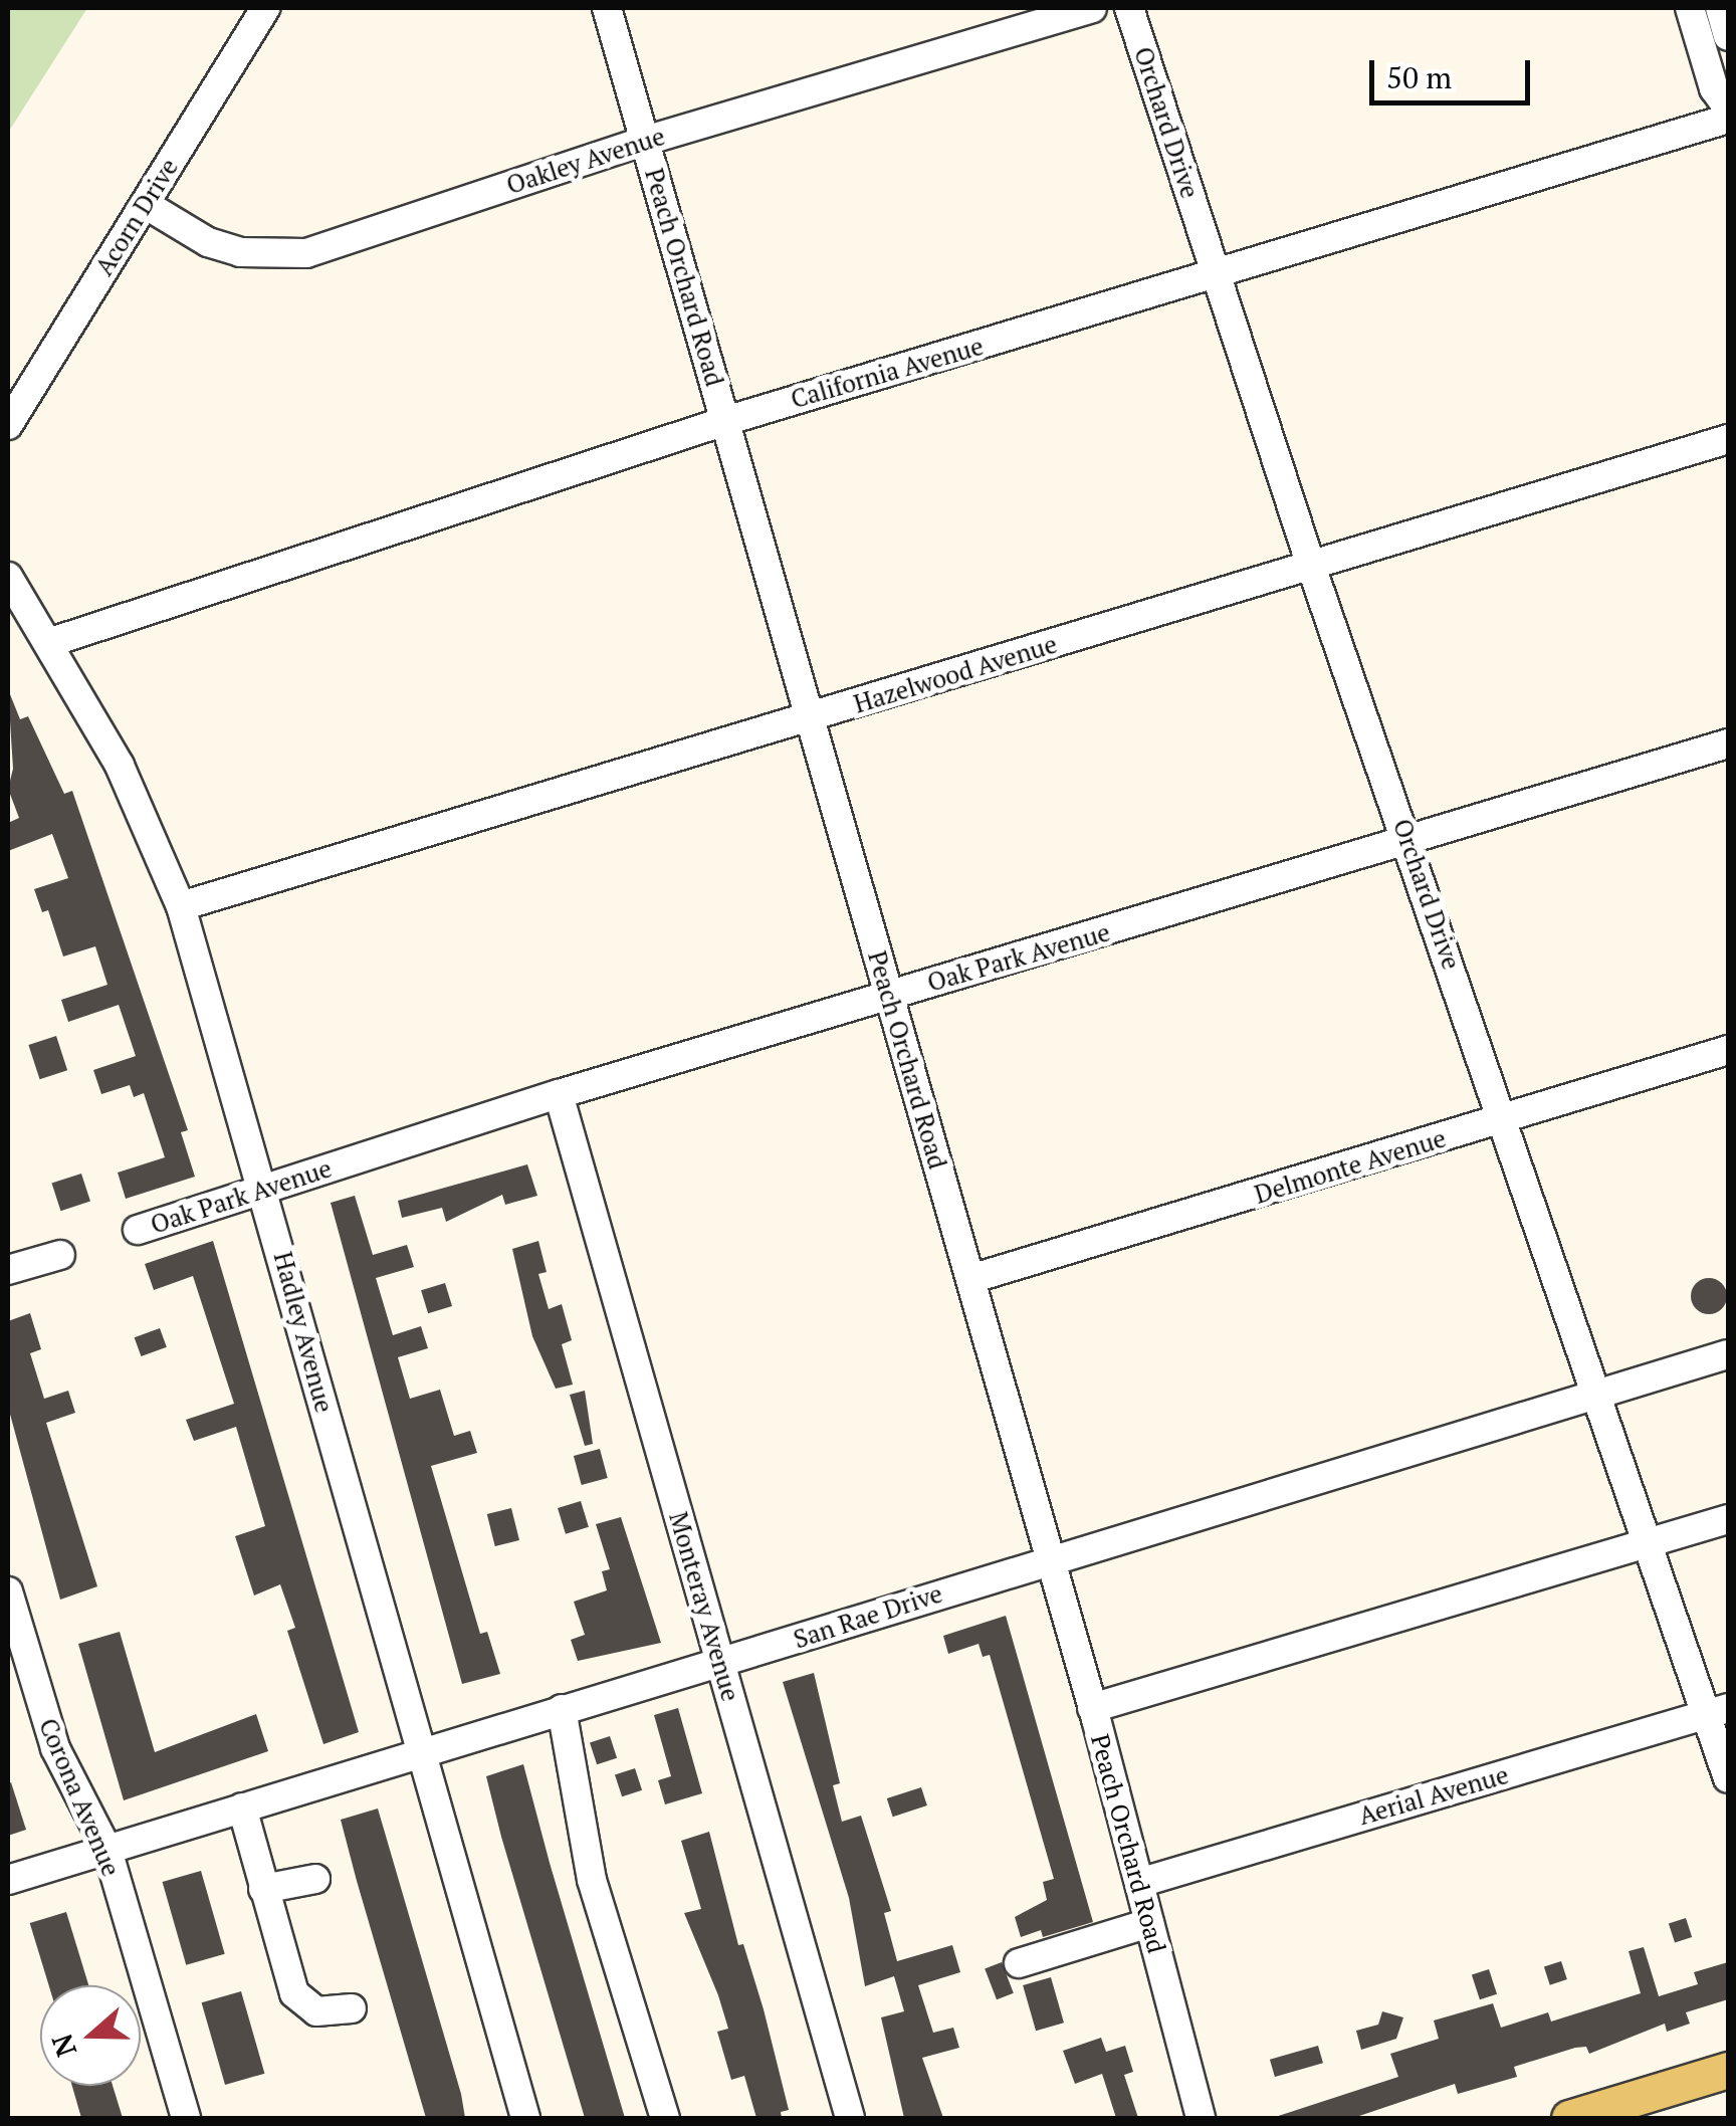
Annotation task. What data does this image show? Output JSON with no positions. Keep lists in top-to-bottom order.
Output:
{
  "streets": {
    "street": [
      "Orchard Drive",
      "Oakley Avenue",
      "Acorn Drive",
      "Peach Orchard Road",
      "California Avenue",
      "Hazelwood Avenue",
      "Oak Park Avenue",
      "Delmonte Avenue",
      "Hadley Avenue",
      "Monteray Avenue",
      "San Rae Drive",
      "Aerial Avenue",
      "Corona Avenue"
    ]
  },
  "crossings": [
    ["Orchard Drive", "California Avenue"],
    ["Orchard Drive", "Hazelwood Avenue"],
    ["Orchard Drive", "Oak Park Avenue"],
    ["Orchard Drive", "Delmonte Avenue"],
    ["Orchard Drive", "San Rae Drive"],
    ["Orchard Drive", "Aerial Avenue"],
    ["Oakley Avenue", "Acorn Drive"],
    ["Oakley Avenue", "Peach Orchard Road"],
    ["Peach Orchard Road", "California Avenue"],
    ["Peach Orchard Road", "Hazelwood Avenue"],
    ["Peach Orchard Road", "Oak Park Avenue"],
    ["Peach Orchard Road", "Delmonte Avenue"],
    ["Peach Orchard Road", "San Rae Drive"],
    ["Peach Orchard Road", "Aerial Avenue"],
    ["California Avenue", "Hadley Avenue"],
    ["Hazelwood Avenue", "Hadley Avenue"],
    ["Oak Park Avenue", "Hadley Avenue"],
    ["Oak Park Avenue", "Monteray Avenue"],
    ["Hadley Avenue", "San Rae Drive"],
    ["Monteray Avenue", "San Rae Drive"],
    ["San Rae Drive", "Corona Avenue"]
  ],
  "scale_bar": "50 m",
  "north": "left"
}
